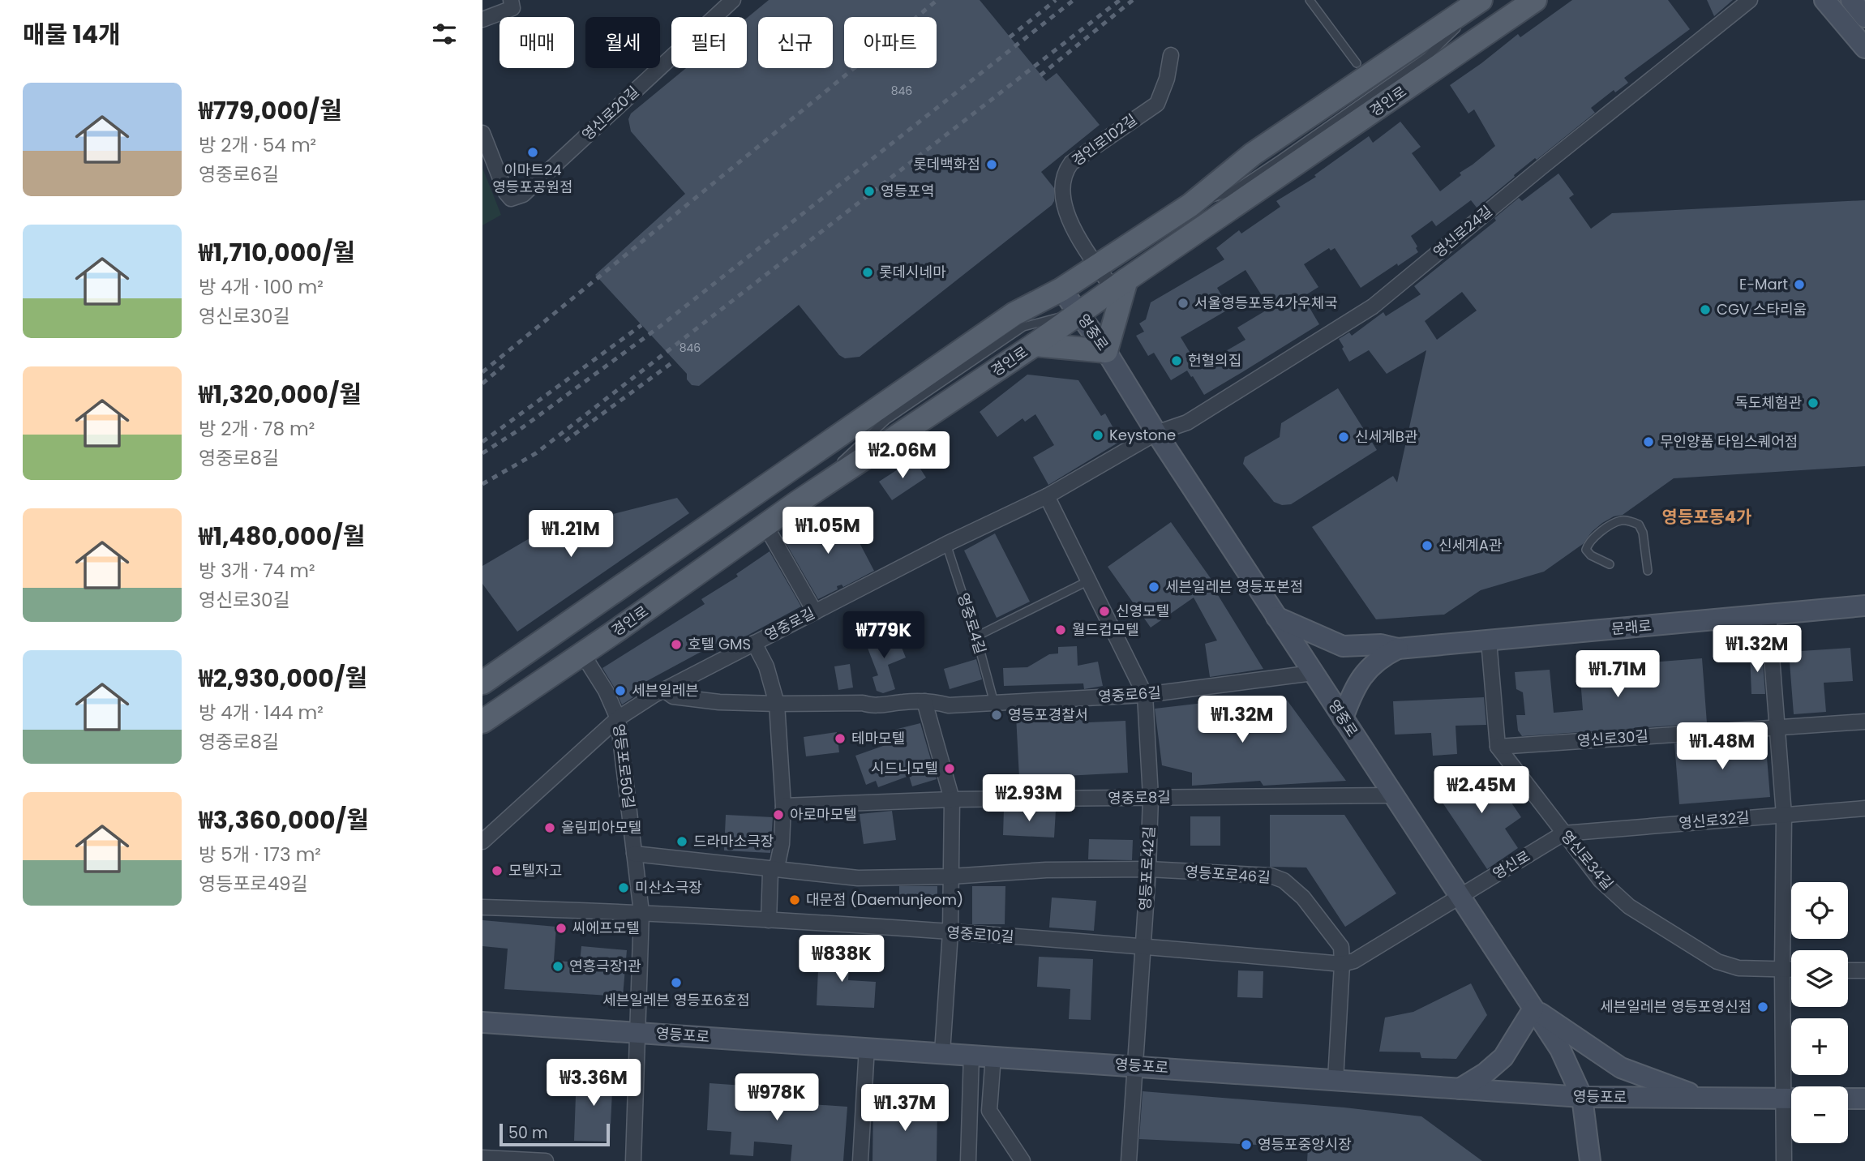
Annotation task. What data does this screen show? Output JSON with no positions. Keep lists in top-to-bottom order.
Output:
{
  "streets": {
    "main road": [
      "경인로",
      "영중로",
      "문래로",
      "영등포로"
    ],
    "street": [
      "영신로20길",
      "경인로102길",
      "영신로24길",
      "영중로길",
      "영중로6길",
      "영신로30길",
      "영등포로50길",
      "영중로8길",
      "영신로32길",
      "영신로34길",
      "영신로",
      "영등포로42길",
      "영등포로46길",
      "영중로10길"
    ],
    "lane": ["영중로4길"]
  },
  "crossings": [
    ["경인로", "경인로102길"],
    ["경인로", "영중로"],
    ["경인로", "영등포로50길"],
    ["영신로24길", "영중로"],
    ["영신로24길", "영중로길"],
    ["영중로", "영중로길"],
    ["영중로", "문래로"],
    ["영중로", "영중로6길"],
    ["영중로", "영중로8길"],
    ["영중로", "영신로"],
    ["영중로", "영중로10길"],
    ["영중로", "영등포로"],
    ["영중로4길", "영중로길"],
    ["영중로4길", "영중로6길"],
    ["영중로길", "영중로6길"],
    ["영중로길", "영등포로50길"],
    ["영중로길", "영등포로42길"],
    ["영중로6길", "영등포로42길"],
    ["영신로30길", "영신로34길"],
    ["영등포로50길", "영중로10길"],
    ["영등포로50길", "영등포로"],
    ["영중로8길", "영등포로42길"],
    ["영신로32길", "영신로34길"],
    ["영신로32길", "영신로"],
    ["영신로34길", "영신로"],
    ["영신로", "영중로10길"],
    ["영등포로42길", "영등포로46길"],
    ["영등포로42길", "영중로10길"],
    ["영등포로42길", "영등포로"],
    ["영등포로46길", "영중로10길"],
    ["영등포로46길", "영등포로"]
  ],
  "districts": ["영등포동4가"],
  "places": [
    "이마트24 영등포공원점",
    "롯데백화점",
    "영등포역",
    "롯데시네마",
    "E-Mart",
    "서울영등포동4가우체국",
    "CGV 스타리움",
    "헌혈의집",
    "독도체험관",
    "Keystone",
    "신세계B관",
    "무인양품 타임스퀘어점",
    "신세계A관",
    "세븐일레븐 영등포본점",
    "신영모텔",
    "월드컵모텔",
    "호텔 GMS",
    "세븐일레븐",
    "영등포경찰서",
    "테마모텔",
    "시드니모텔",
    "아로마모텔",
    "올림피아모텔",
    "드라마소극장",
    "모텔자고",
    "미산소극장",
    "대문점 (Daemunjeom)",
    "씨에프모텔",
    "연흥극장1관",
    "세븐일레븐 영등포6호점",
    "세븐일레븐 영등포영신점",
    "영등포중앙시장"
  ],
  "house_numbers": ["846", "846"],
  "scale_bar": "50 m",
  "page": {
    "heading": "매물 14개",
    "chip": [
      "매매",
      "월세",
      "필터",
      "신규",
      "아파트"
    ],
    "list": [
      {
        "name": "₩779,000/월",
        "note": "방 2개 · 54 m² · 영중로6길"
      },
      {
        "name": "₩1,710,000/월",
        "note": "방 4개 · 100 m² · 영신로30길"
      },
      {
        "name": "₩1,320,000/월",
        "note": "방 2개 · 78 m² · 영중로8길"
      },
      {
        "name": "₩1,480,000/월",
        "note": "방 3개 · 74 m² · 영신로30길"
      },
      {
        "name": "₩2,930,000/월",
        "note": "방 4개 · 144 m² · 영중로8길"
      },
      {
        "name": "₩3,360,000/월",
        "note": "방 5개 · 173 m² · 영등포로49길"
      }
    ],
    "price": [
      "₩2.06M",
      "₩1.05M",
      "₩1.21M",
      "₩779K",
      "₩1.32M",
      "₩1.71M",
      "₩1.32M",
      "₩1.48M",
      "₩2.45M",
      "₩2.93M",
      "₩838K",
      "₩3.36M",
      "₩978K",
      "₩1.37M"
    ],
    "map_buttons": ["+", "−"],
    "scale": "50 m"
  }
}
